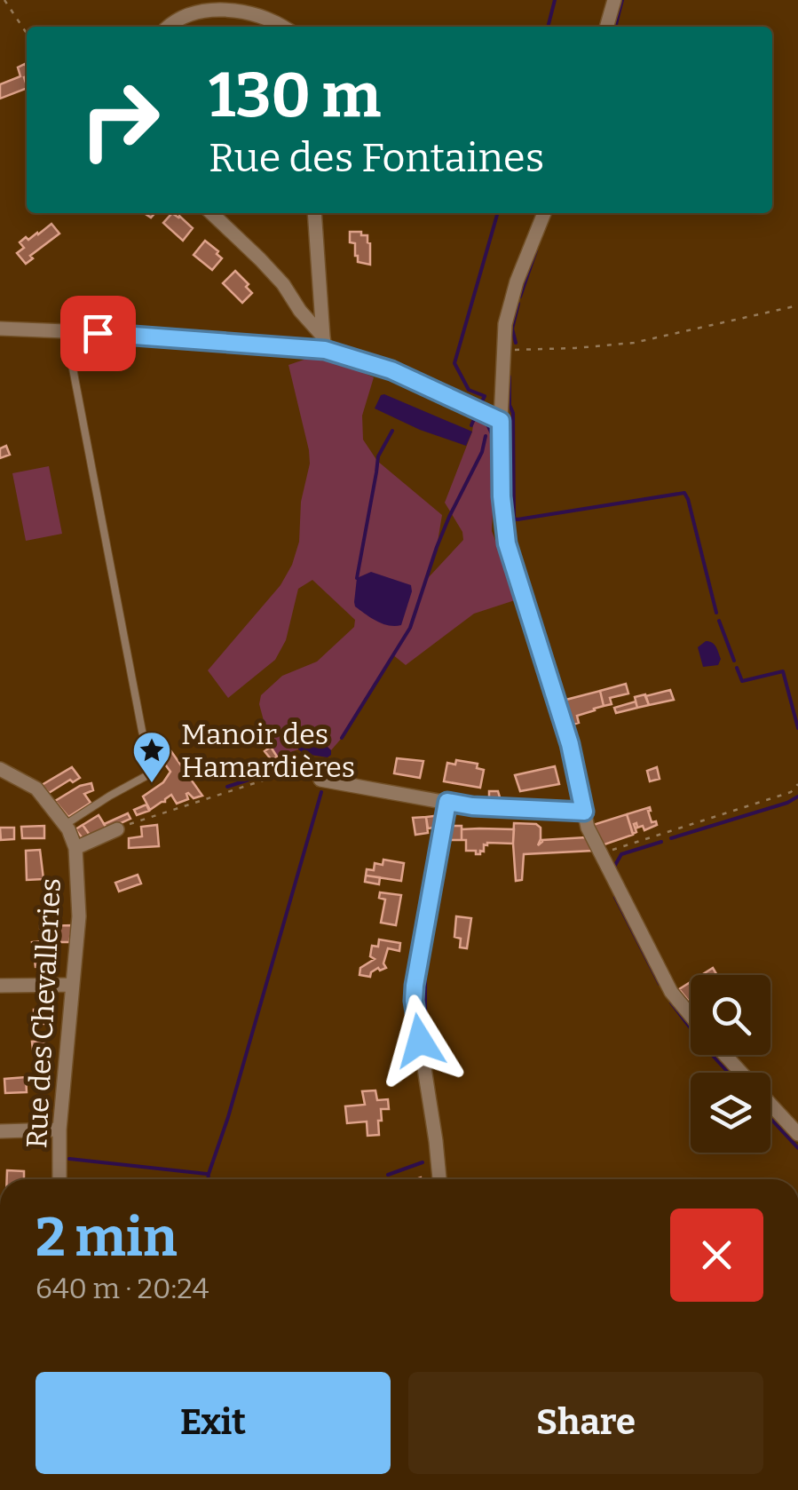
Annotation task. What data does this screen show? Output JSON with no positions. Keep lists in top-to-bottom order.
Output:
{
  "streets": {
    "street": ["Rue des Chevalleries"]
  },
  "places": {
    "place": ["Manoir des Hamardières"]
  },
  "page": {
    "turn": ["130 m", "Rue des Fontaines"],
    "heading": ["2 min", "640 m · 20:24"],
    "buttons": ["Exit", "Share"]
  }
}
